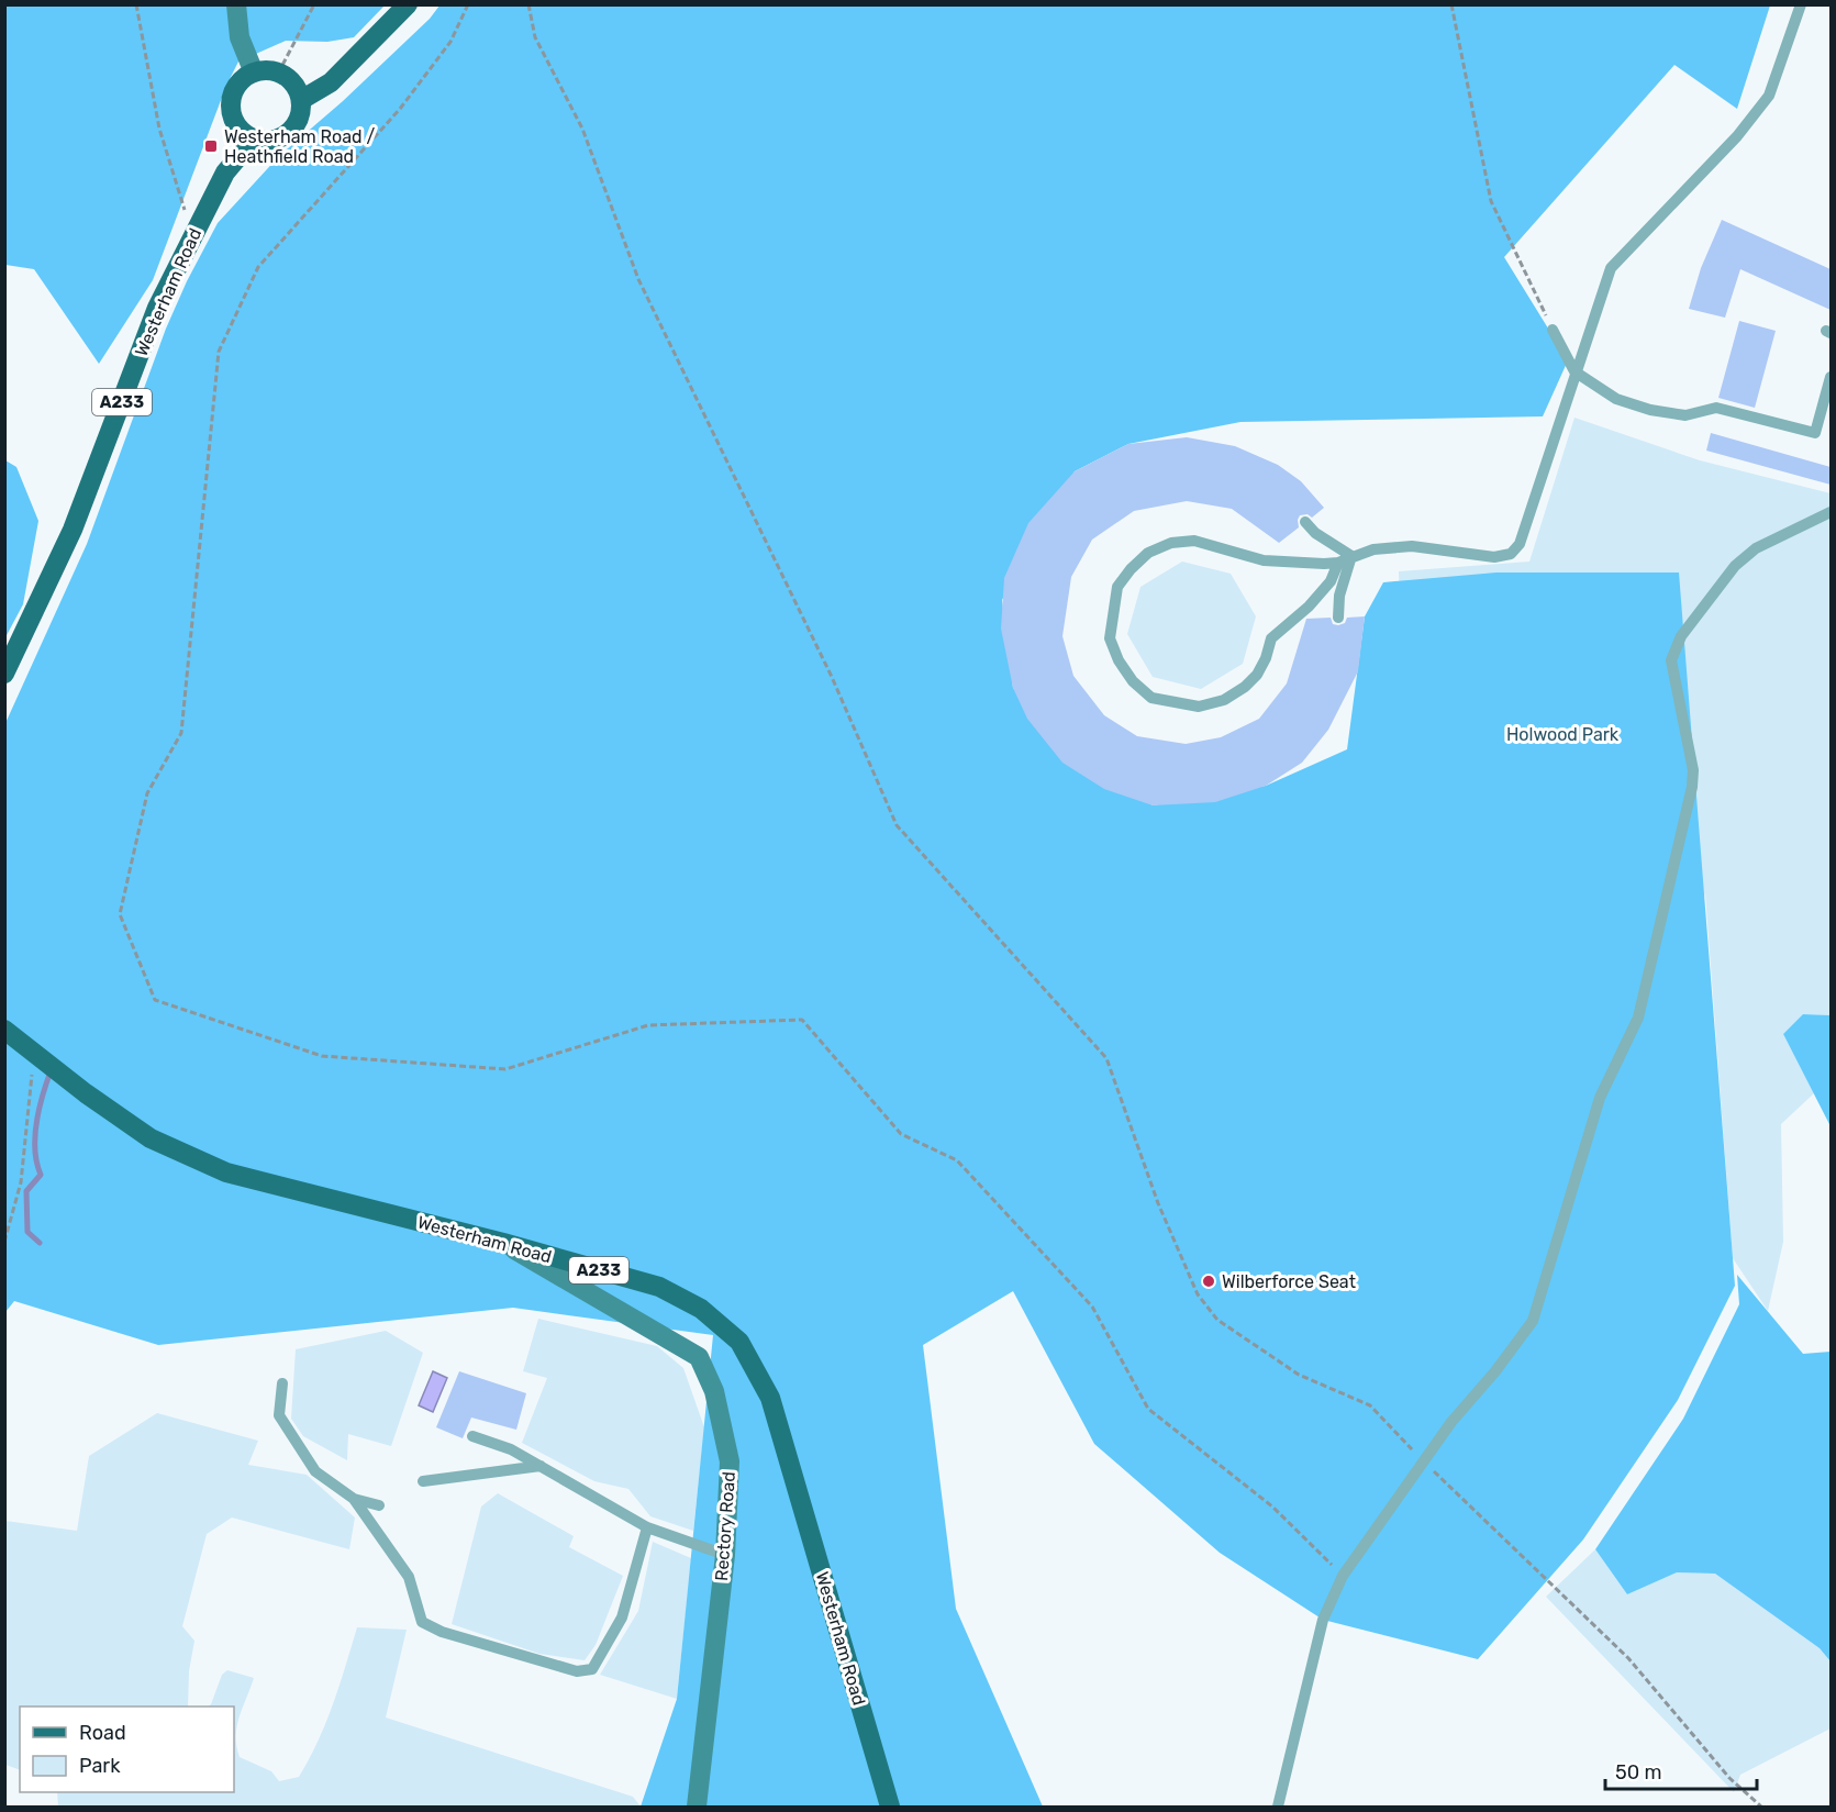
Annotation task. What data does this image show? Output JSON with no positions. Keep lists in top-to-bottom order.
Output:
{
  "streets": {
    "main road": ["Westerham Road", "A233"],
    "street": ["Rectory Road"]
  },
  "crossings": [
    ["Westerham Road", "Rectory Road"]
  ],
  "parks": ["Holwood Park"],
  "places": {
    "transit": ["Westerham Road / Heathfield Road"],
    "other": ["Wilberforce Seat"]
  },
  "legend": ["Road", "Park"],
  "scale_bar": "50 m"
}
